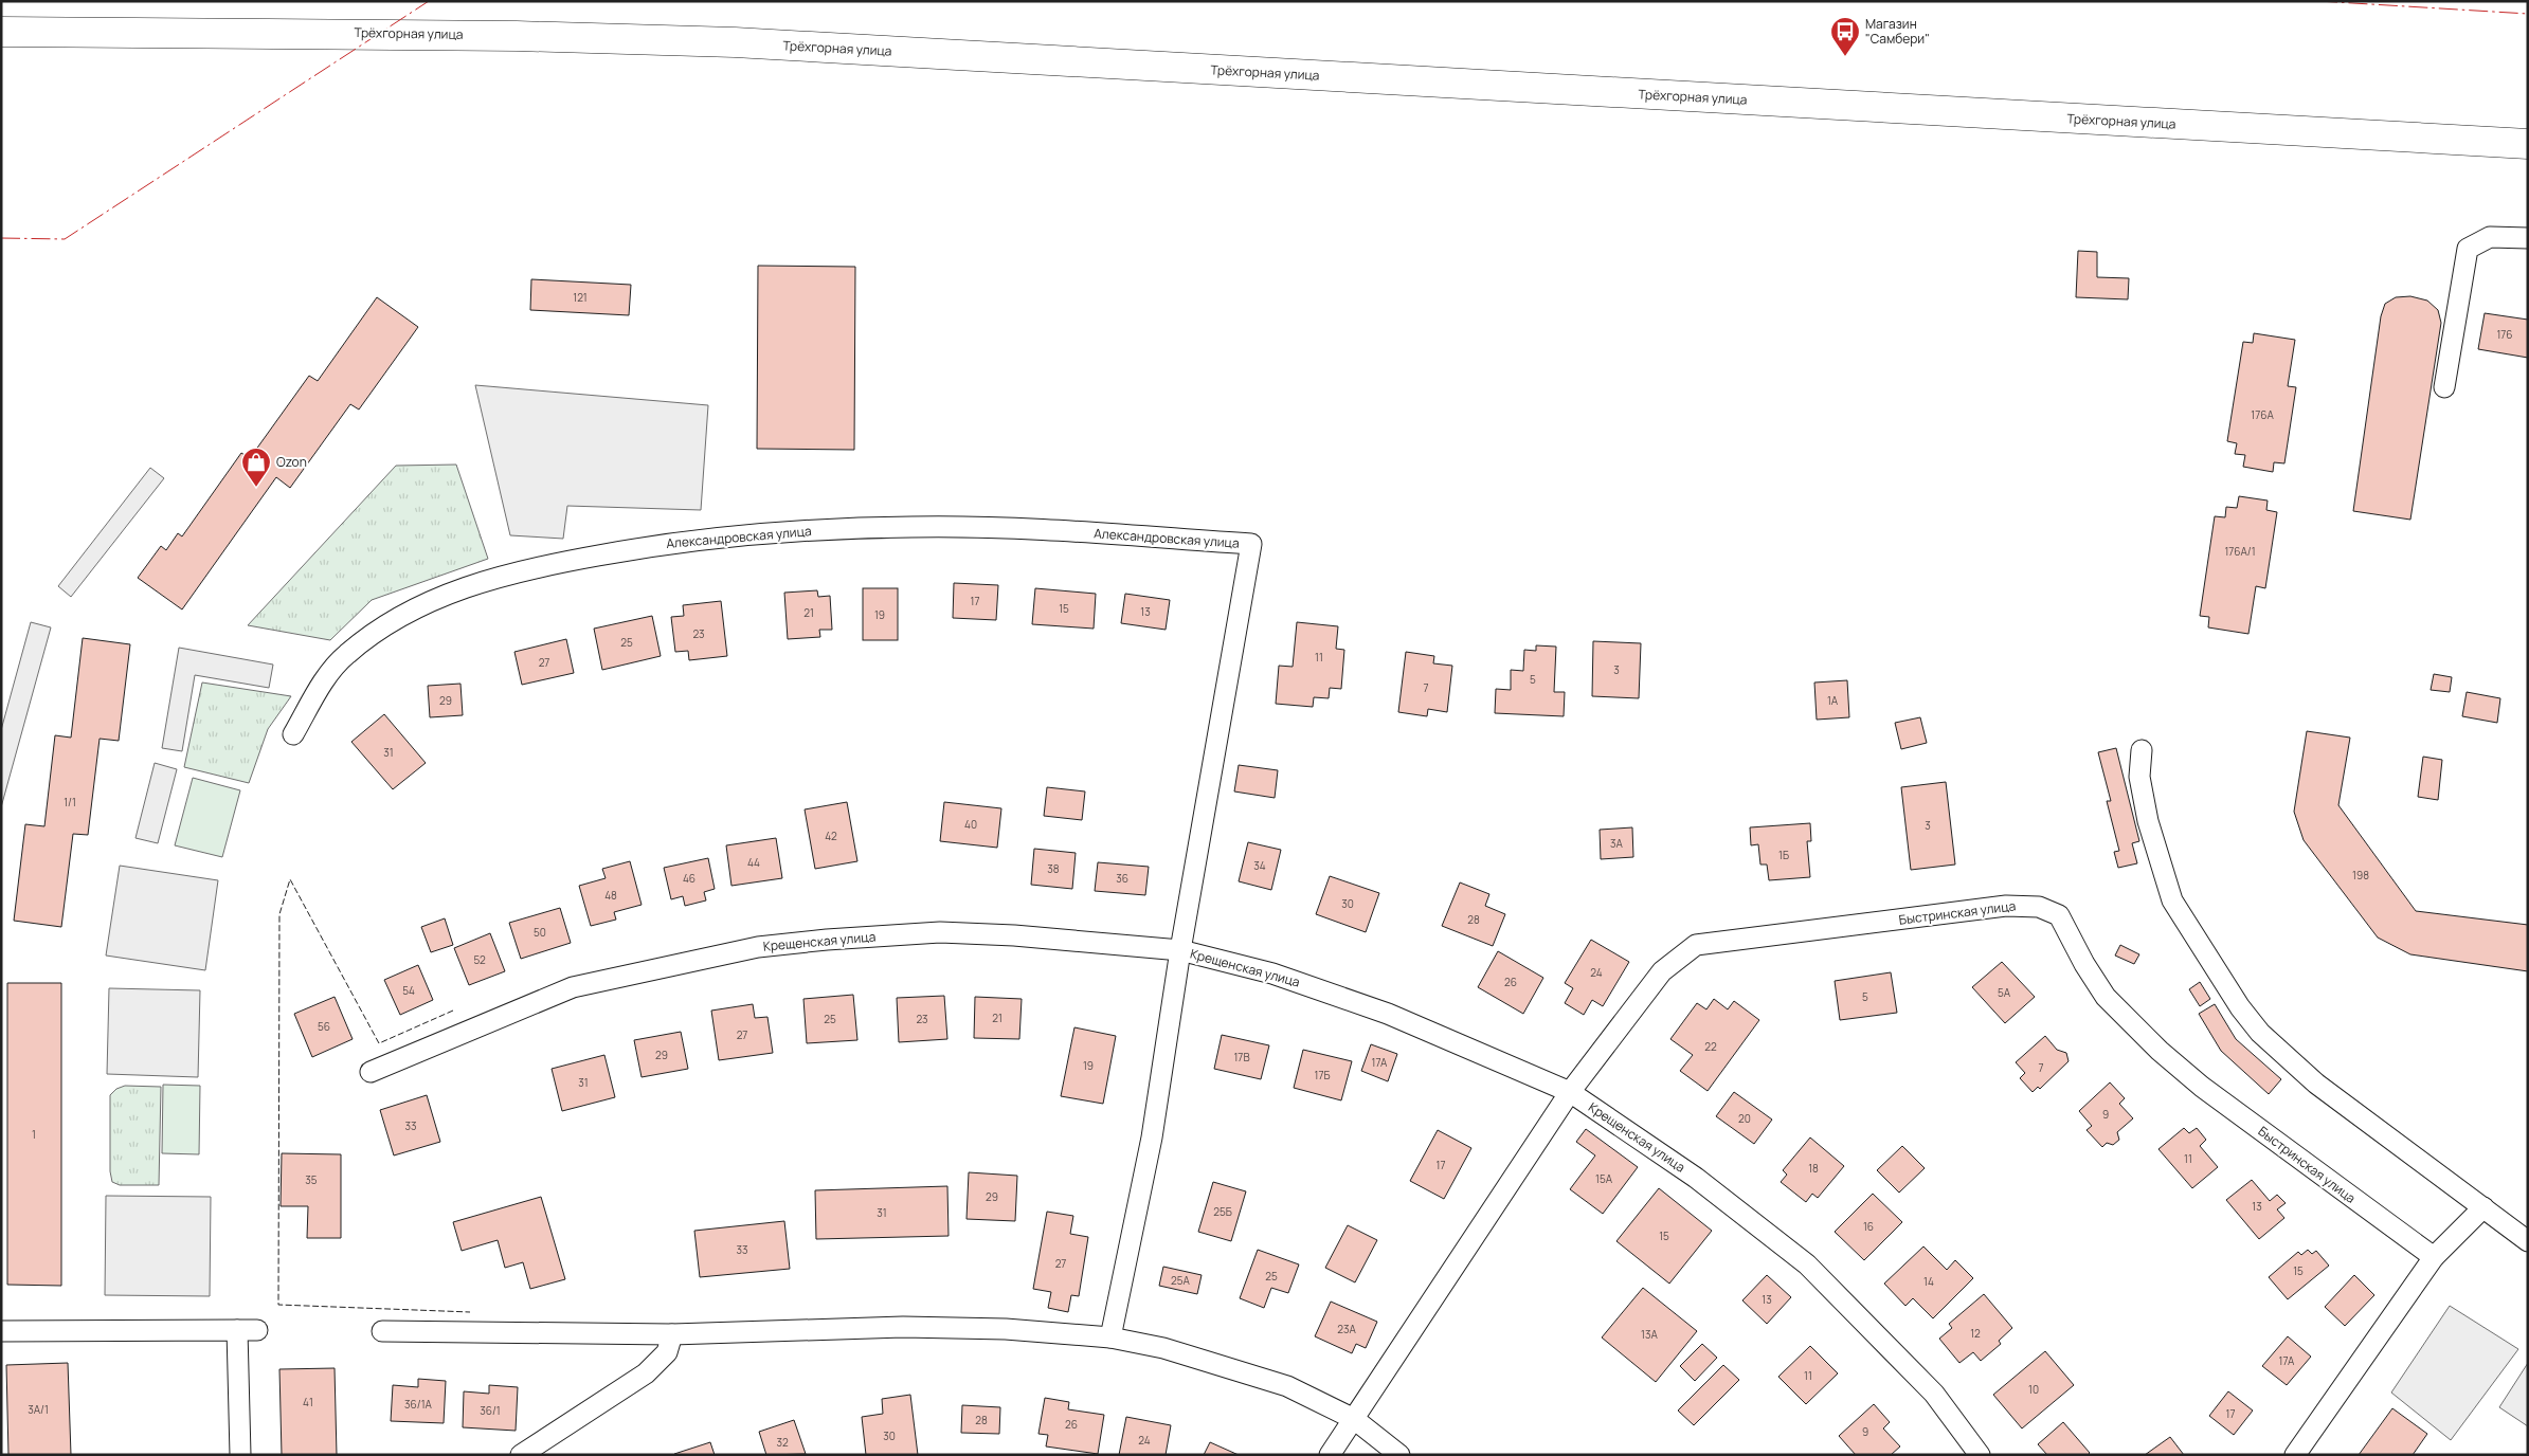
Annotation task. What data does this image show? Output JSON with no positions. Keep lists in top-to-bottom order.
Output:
{
  "streets": {
    "highway": ["Трёхгорная улица"],
    "street": ["Александровская улица", "Быстринская улица", "Крещенская улица"]
  },
  "crossings": [
    ["Александровская улица", "Крещенская улица"],
    ["Быстринская улица", "Крещенская улица"]
  ],
  "places": {
    "bus stop": ["Магазин \"Самбери\""],
    "shop": ["Ozon"]
  },
  "house_numbers": [
    "121",
    "176",
    "176А",
    "176А/1",
    "17",
    "15",
    "13",
    "21",
    "19",
    "23",
    "25",
    "11",
    "27",
    "3",
    "5",
    "7",
    "29",
    "1А",
    "31",
    "1/1",
    "40",
    "3",
    "42",
    "3А",
    "1Б",
    "44",
    "34",
    "38",
    "198",
    "46",
    "36",
    "48",
    "30",
    "28",
    "50",
    "52",
    "24",
    "26",
    "54",
    "5А",
    "5",
    "21",
    "25",
    "23",
    "56",
    "27",
    "22",
    "29",
    "17В",
    "17А",
    "19",
    "7",
    "17Б",
    "31",
    "9",
    "20",
    "33",
    "1",
    "11",
    "17",
    "18",
    "15А",
    "35",
    "29",
    "13",
    "25Б",
    "31",
    "16",
    "15",
    "33",
    "27",
    "15",
    "25",
    "25А",
    "14",
    "13",
    "23А",
    "12",
    "13А",
    "17А",
    "11",
    "10",
    "41",
    "36/1А",
    "3А/1",
    "36/1",
    "17",
    "28",
    "26",
    "9",
    "30",
    "24",
    "32"
  ]
}
